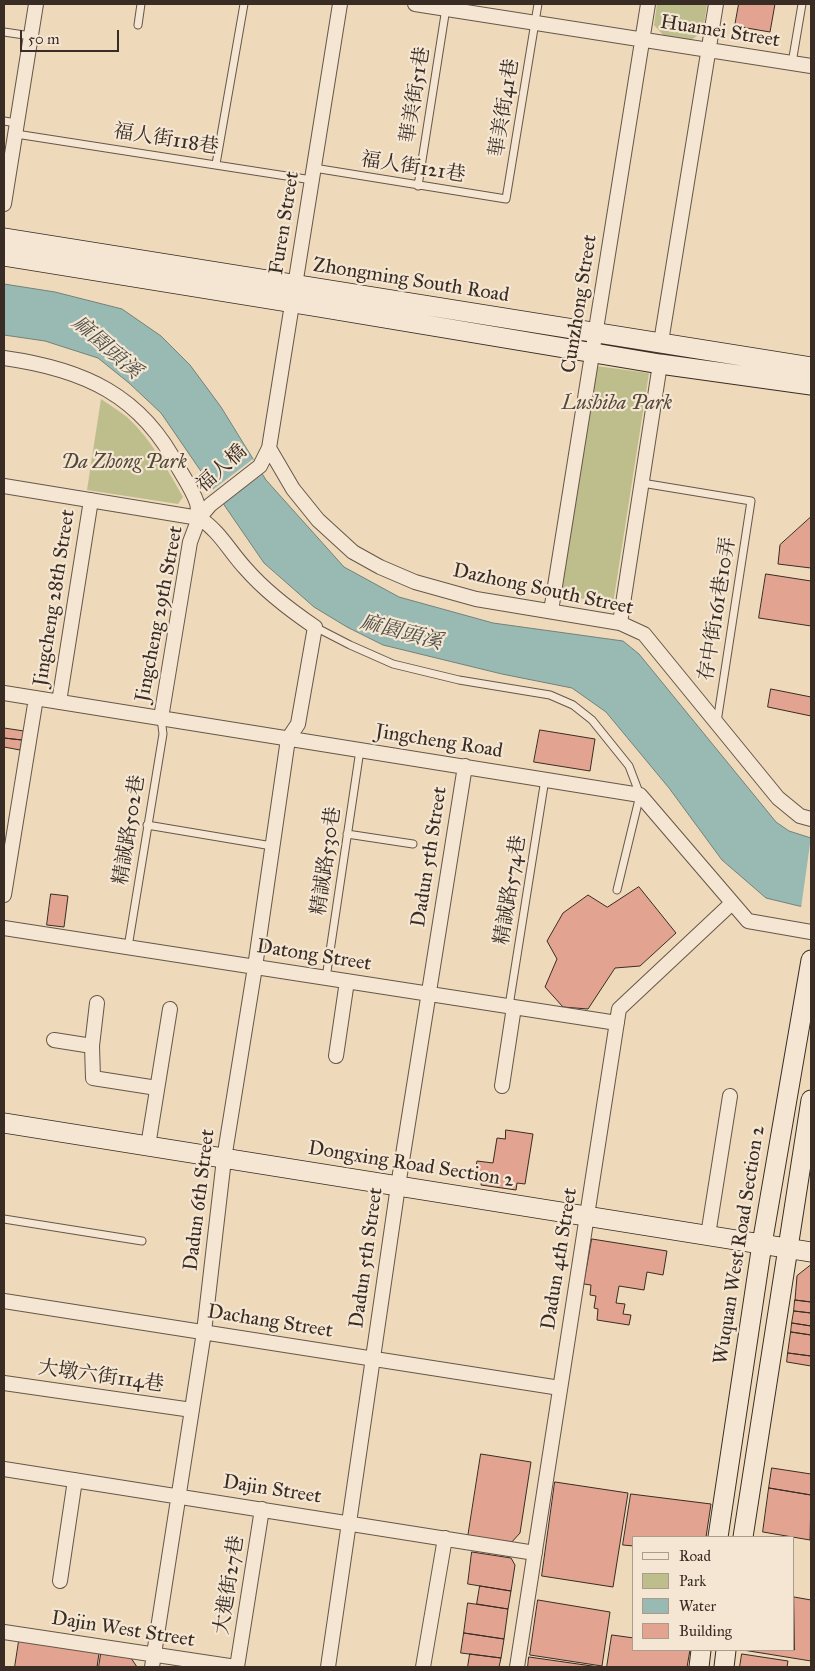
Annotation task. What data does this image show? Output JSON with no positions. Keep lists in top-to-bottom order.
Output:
{
  "streets": {
    "main road": ["Zhongming South Road", "Dongxing Road Section 2", "Wuquan West Road Section 2"],
    "street": [
      "Huamei Street",
      "Furen Street",
      "Cunzhong Street",
      "福人橋",
      "Dazhong South Street",
      "Jingcheng 28th Street",
      "Jingcheng 29th Street",
      "Jingcheng Road",
      "Dadun 5th Street",
      "Datong Street",
      "Dadun 6th Street",
      "Dadun 4th Street",
      "Dachang Street",
      "大墩六街114巷",
      "Dajin Street",
      "大進街27巷",
      "Dajin West Street"
    ],
    "lane": [
      "華美街51巷",
      "華美街41巷",
      "福人街118巷",
      "福人街121巷",
      "存中街161巷10弄",
      "精誠路502巷",
      "精誠路530巷",
      "精誠路574巷"
    ]
  },
  "crossings": [
    ["Huamei Street", "華美街51巷"],
    ["Huamei Street", "華美街41巷"],
    ["Huamei Street", "Cunzhong Street"],
    ["華美街51巷", "福人街121巷"],
    ["華美街41巷", "福人街121巷"],
    ["福人街118巷", "福人街121巷"],
    ["福人街118巷", "Furen Street"],
    ["福人街121巷", "Furen Street"],
    ["Furen Street", "Zhongming South Road"],
    ["Furen Street", "福人橋"],
    ["Furen Street", "Dazhong South Street"],
    ["Zhongming South Road", "Cunzhong Street"],
    ["Cunzhong Street", "Dazhong South Street"],
    ["福人橋", "Dazhong South Street"],
    ["福人橋", "Jingcheng 29th Street"],
    ["Dazhong South Street", "存中街161巷10弄"],
    ["Jingcheng 28th Street", "Jingcheng Road"],
    ["Jingcheng 29th Street", "Jingcheng Road"],
    ["Jingcheng 29th Street", "精誠路502巷"],
    ["Jingcheng Road", "精誠路502巷"],
    ["Jingcheng Road", "Dadun 5th Street"],
    ["Jingcheng Road", "精誠路530巷"],
    ["Jingcheng Road", "精誠路574巷"],
    ["Jingcheng Road", "Dadun 6th Street"],
    ["精誠路502巷", "Datong Street"],
    ["Dadun 5th Street", "Datong Street"],
    ["Dadun 5th Street", "Dongxing Road Section 2"],
    ["Dadun 5th Street", "Dachang Street"],
    ["Dadun 5th Street", "Dajin Street"],
    ["精誠路530巷", "Datong Street"],
    ["精誠路574巷", "Datong Street"],
    ["Datong Street", "Dadun 6th Street"],
    ["Datong Street", "Dadun 4th Street"],
    ["Dongxing Road Section 2", "Dadun 6th Street"],
    ["Dongxing Road Section 2", "Wuquan West Road Section 2"],
    ["Dongxing Road Section 2", "Dadun 4th Street"],
    ["Dadun 6th Street", "Dachang Street"],
    ["Dadun 6th Street", "大墩六街114巷"],
    ["Dadun 6th Street", "Dajin Street"],
    ["Dadun 6th Street", "Dajin West Street"],
    ["Dadun 4th Street", "Dachang Street"],
    ["Dadun 4th Street", "Dajin Street"],
    ["Dajin Street", "大進街27巷"],
    ["大進街27巷", "Dajin West Street"]
  ],
  "water": ["麻園頭溪"],
  "parks": ["Lushiba Park", "Da Zhong Park"],
  "legend": [
    "Road",
    "Park",
    "Water",
    "Building"
  ],
  "scale_bar": "50 m"
}
